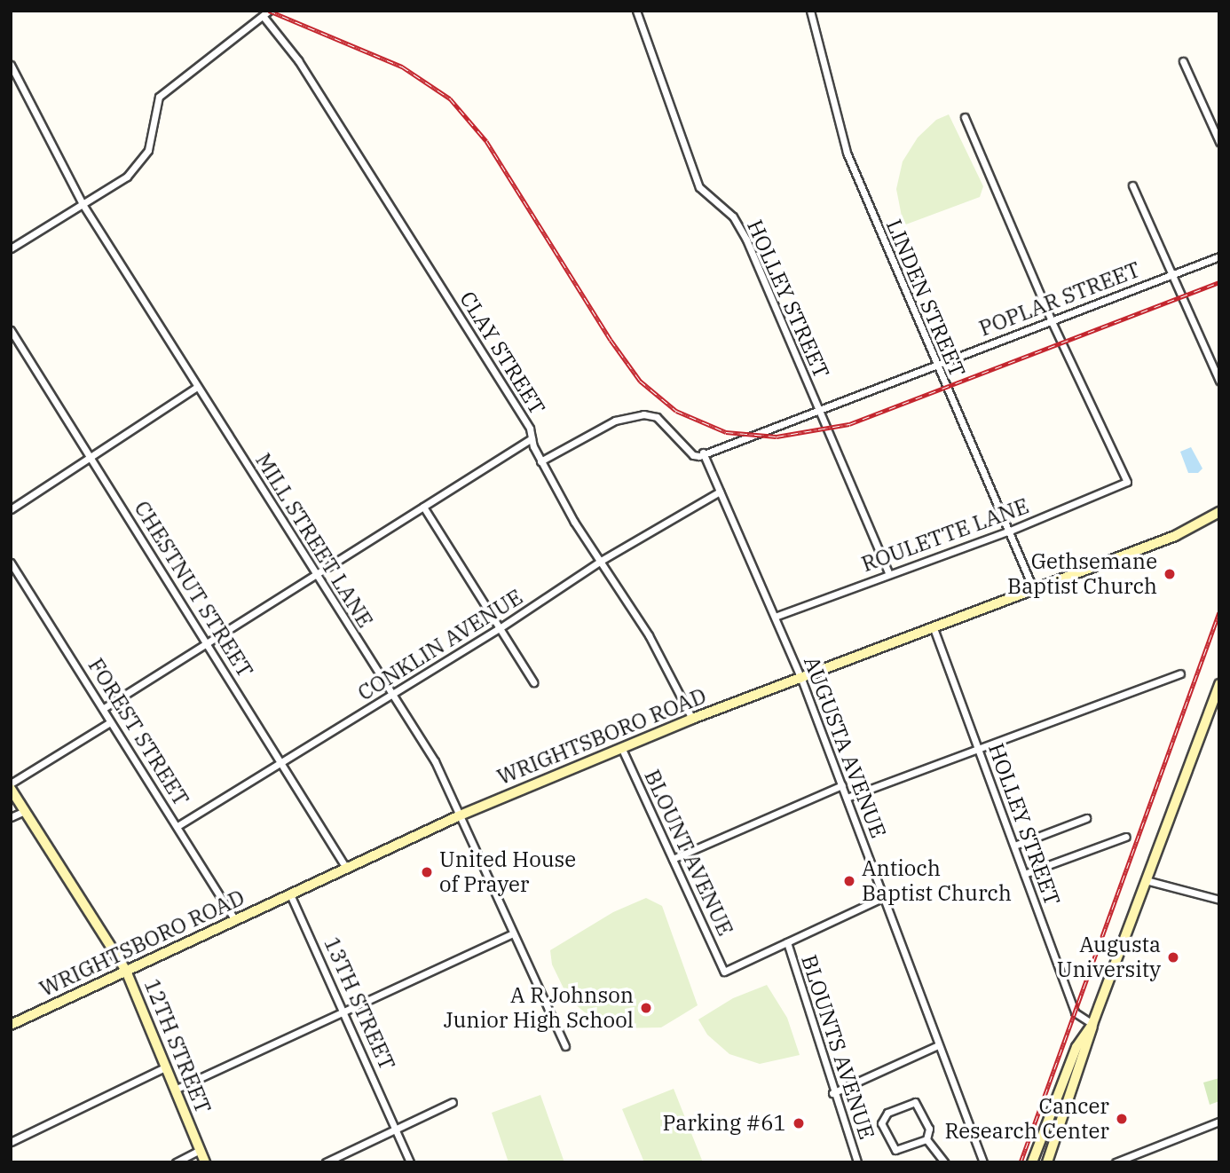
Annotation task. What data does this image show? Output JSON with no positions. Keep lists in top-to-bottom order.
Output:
{
  "streets": {
    "street": [
      "LINDEN STREET",
      "HOLLEY STREET",
      "POPLAR STREET",
      "CLAY STREET",
      "ROULETTE LANE",
      "MILL STREET LANE",
      "CHESTNUT STREET",
      "CONKLIN AVENUE",
      "FOREST STREET",
      "WRIGHTSBORO ROAD",
      "AUGUSTA AVENUE",
      "BLOUNT AVENUE",
      "13TH STREET",
      "12TH STREET",
      "BLOUNTS AVENUE"
    ]
  },
  "crossings": [
    ["LINDEN STREET", "POPLAR STREET"],
    ["LINDEN STREET", "ROULETTE LANE"],
    ["LINDEN STREET", "WRIGHTSBORO ROAD"],
    ["HOLLEY STREET", "POPLAR STREET"],
    ["HOLLEY STREET", "ROULETTE LANE"],
    ["HOLLEY STREET", "WRIGHTSBORO ROAD"],
    ["POPLAR STREET", "ROULETTE LANE"],
    ["POPLAR STREET", "AUGUSTA AVENUE"],
    ["CLAY STREET", "CONKLIN AVENUE"],
    ["CLAY STREET", "WRIGHTSBORO ROAD"],
    ["ROULETTE LANE", "AUGUSTA AVENUE"],
    ["MILL STREET LANE", "CONKLIN AVENUE"],
    ["MILL STREET LANE", "WRIGHTSBORO ROAD"],
    ["CHESTNUT STREET", "CONKLIN AVENUE"],
    ["CHESTNUT STREET", "WRIGHTSBORO ROAD"],
    ["CONKLIN AVENUE", "FOREST STREET"],
    ["CONKLIN AVENUE", "AUGUSTA AVENUE"],
    ["FOREST STREET", "WRIGHTSBORO ROAD"],
    ["WRIGHTSBORO ROAD", "AUGUSTA AVENUE"],
    ["WRIGHTSBORO ROAD", "BLOUNT AVENUE"],
    ["WRIGHTSBORO ROAD", "13TH STREET"],
    ["WRIGHTSBORO ROAD", "12TH STREET"],
    ["BLOUNT AVENUE", "BLOUNTS AVENUE"]
  ],
  "places": [
    "Gethsemane Baptist Church",
    "United House of Prayer",
    "Antioch Baptist Church",
    "Augusta University",
    "A R Johnson Junior High School",
    "Cancer Research Center",
    "Parking #61"
  ]
}
